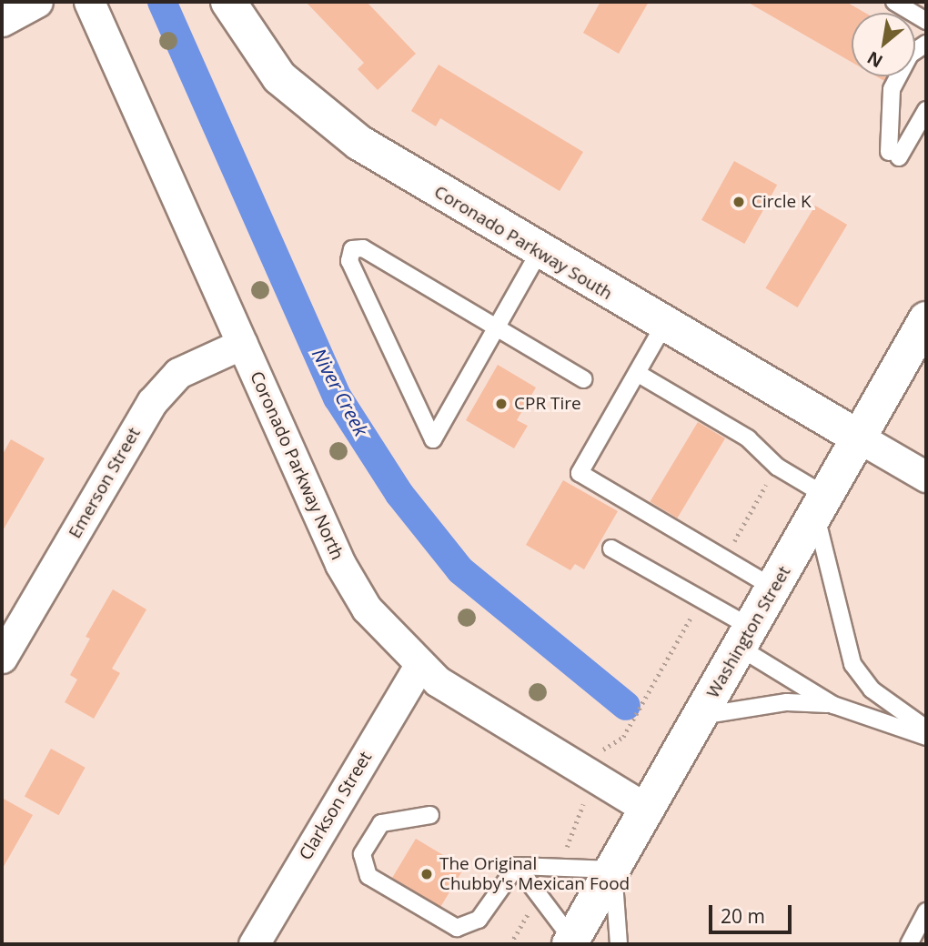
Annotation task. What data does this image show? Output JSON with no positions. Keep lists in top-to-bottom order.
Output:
{
  "streets": {
    "street": [
      "Coronado Parkway South",
      "Coronado Parkway North",
      "Emerson Street",
      "Washington Street",
      "Clarkson Street"
    ]
  },
  "crossings": [
    ["Coronado Parkway South", "Washington Street"],
    ["Coronado Parkway North", "Emerson Street"],
    ["Coronado Parkway North", "Washington Street"],
    ["Coronado Parkway North", "Clarkson Street"]
  ],
  "water": ["Niver Creek"],
  "places": ["Circle K", "CPR Tire", "The Original Chubby's Mexican Food"],
  "scale_bar": "20 m",
  "north": "bottom left"
}
